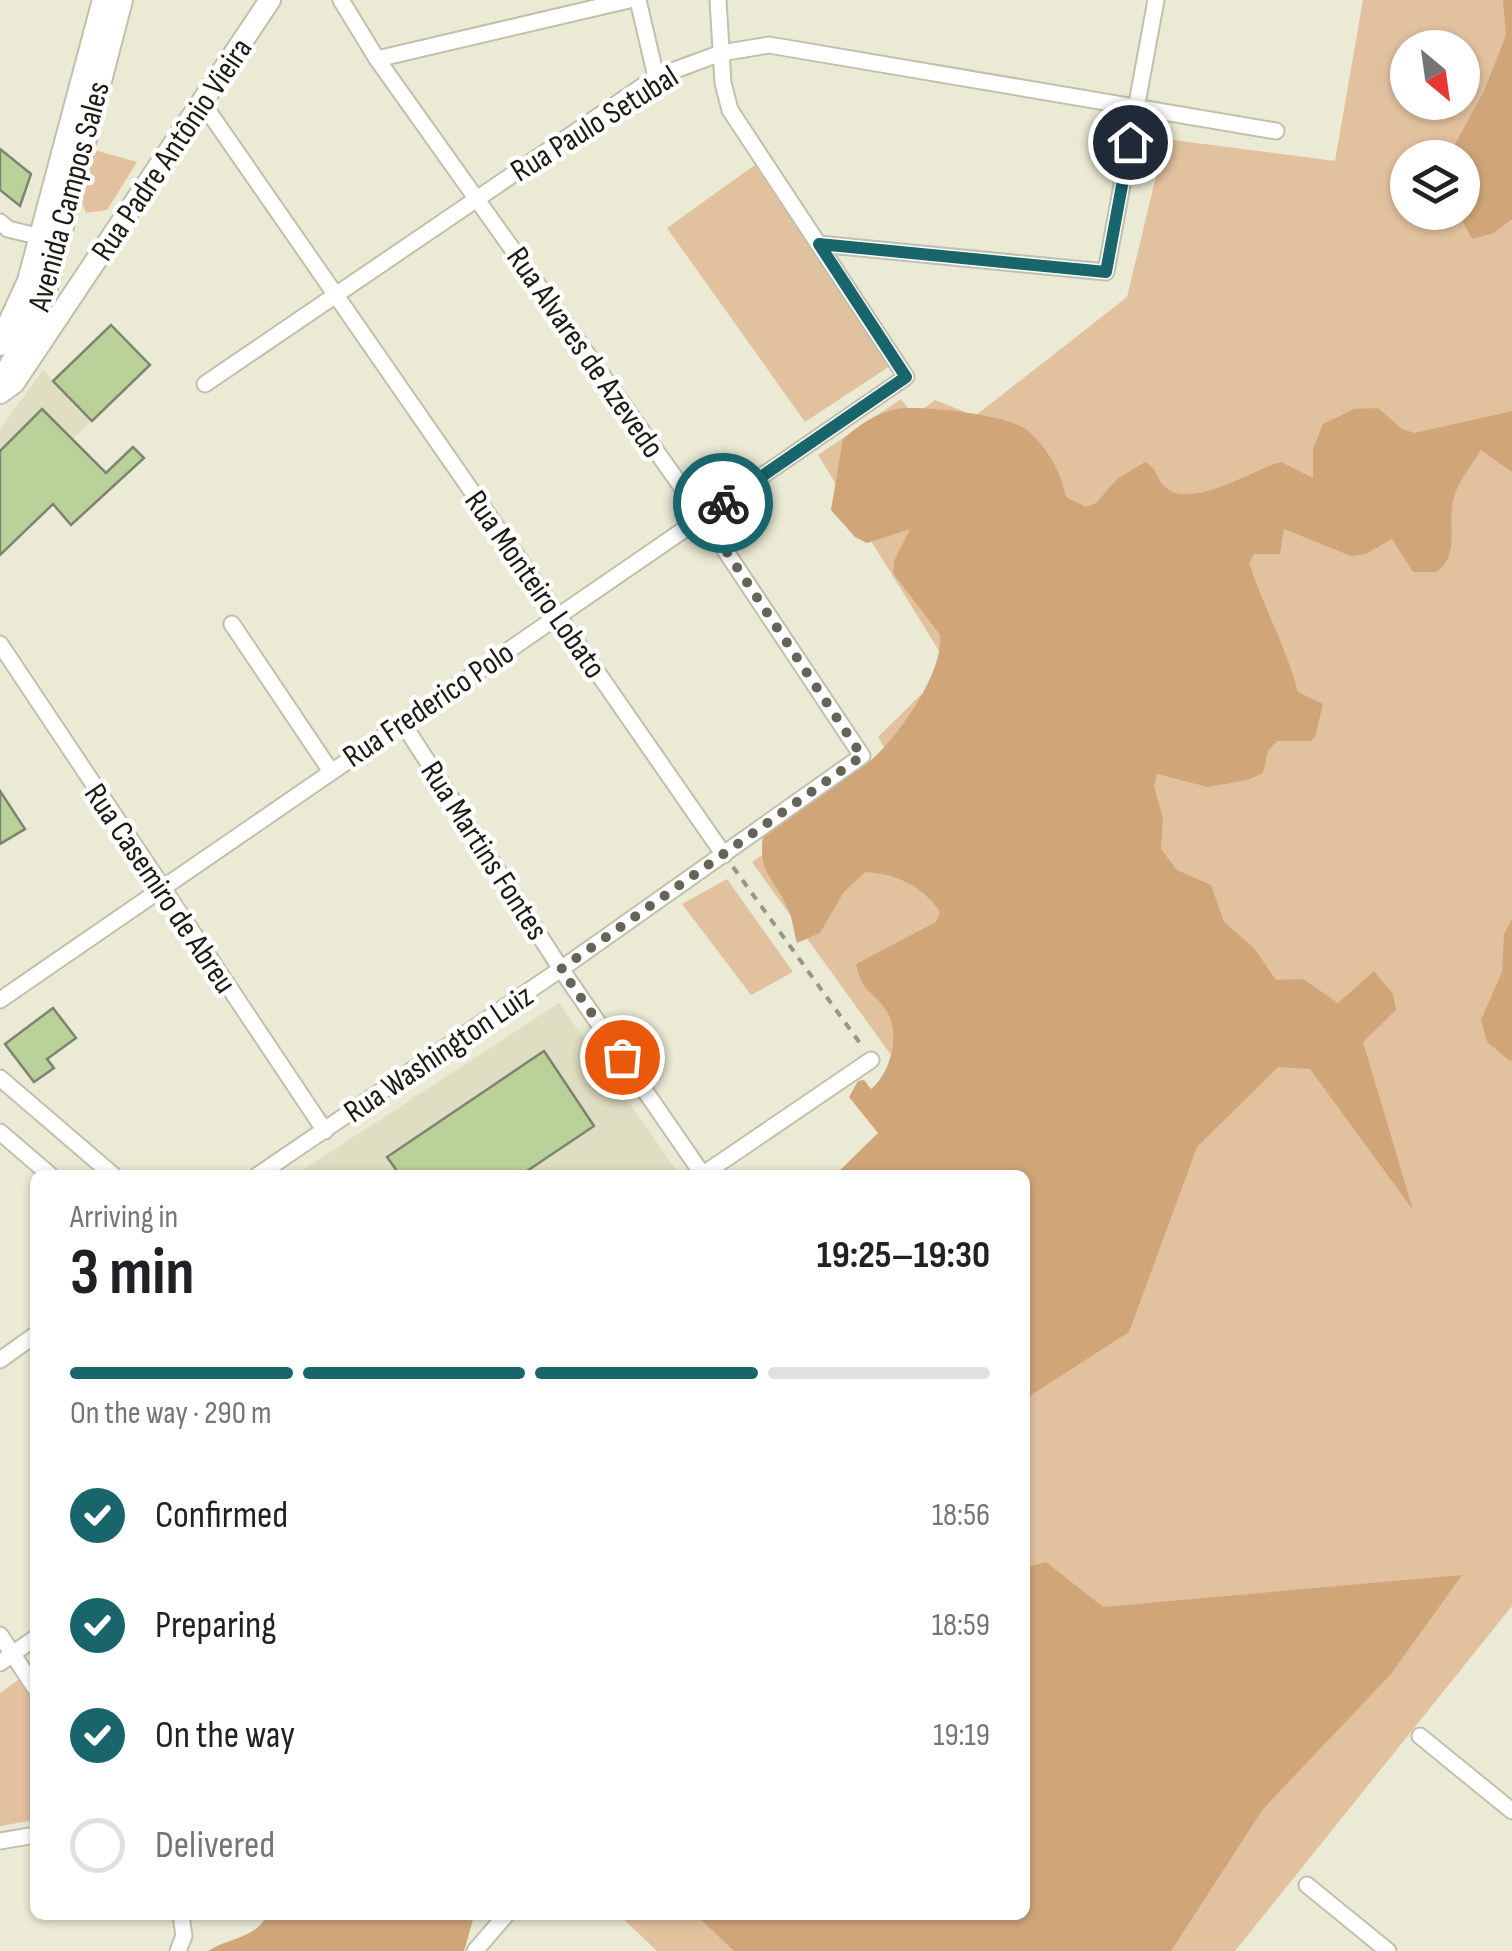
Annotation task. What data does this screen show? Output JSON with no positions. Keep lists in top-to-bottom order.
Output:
{
  "streets": {
    "main road": ["Avenida Campos Sales"],
    "street": [
      "Rua Paulo Setubal",
      "Rua Padre Antônio Vieira",
      "Rua Alvares de Azevedo",
      "Rua Monteiro Lobato",
      "Rua Frederico Polo",
      "Rua Martins Fontes",
      "Rua Casemiro de Abreu",
      "Rua Washington Luiz"
    ]
  },
  "crossings": [
    ["Rua Paulo Setubal", "Rua Alvares de Azevedo"],
    ["Rua Paulo Setubal", "Rua Monteiro Lobato"],
    ["Rua Padre Antônio Vieira", "Rua Monteiro Lobato"],
    ["Rua Alvares de Azevedo", "Rua Frederico Polo"],
    ["Rua Alvares de Azevedo", "Rua Washington Luiz"],
    ["Rua Monteiro Lobato", "Rua Frederico Polo"],
    ["Rua Monteiro Lobato", "Rua Washington Luiz"],
    ["Rua Frederico Polo", "Rua Martins Fontes"],
    ["Rua Frederico Polo", "Rua Casemiro de Abreu"],
    ["Rua Martins Fontes", "Rua Washington Luiz"],
    ["Rua Casemiro de Abreu", "Rua Washington Luiz"]
  ],
  "north": "bottom right",
  "page": {
    "heading": ["3 min", "Arriving in", "19:25–19:30"],
    "bar": "On the way · 290 m",
    "list": [
      ["Confirmed", "18:56"],
      ["Preparing", "18:59"],
      ["On the way", "19:19"],
      "Delivered"
    ]
  }
}
